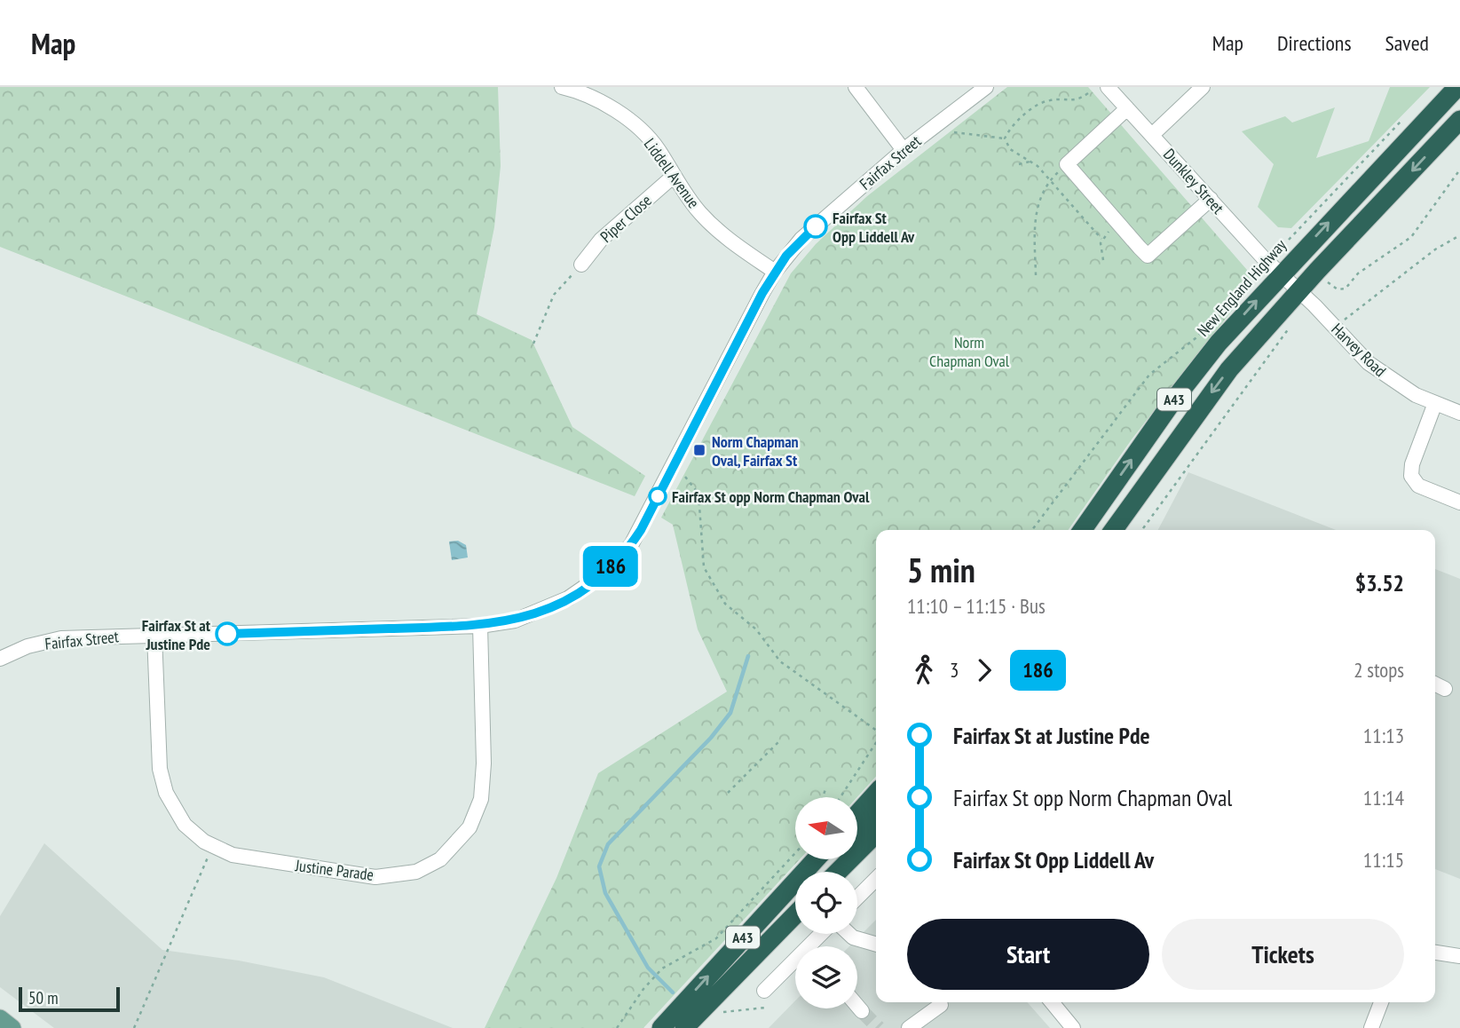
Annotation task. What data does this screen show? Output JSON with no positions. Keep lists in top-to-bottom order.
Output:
{
  "streets": {
    "highway": ["New England Highway", "A43"],
    "street": [
      "Fairfax Street",
      "Liddell Avenue",
      "Dunkley Street",
      "Piper Close",
      "Harvey Road",
      "Justine Parade"
    ]
  },
  "crossings": [
    ["Fairfax Street", "Liddell Avenue"],
    ["Fairfax Street", "Justine Parade"],
    ["Liddell Avenue", "Piper Close"],
    ["Dunkley Street", "New England Highway"],
    ["Dunkley Street", "Harvey Road"],
    ["Dunkley Street", "A43"],
    ["Harvey Road", "A43"]
  ],
  "parks": ["Norm Chapman Oval"],
  "places": {
    "other": ["Fairfax St Opp Liddell Av", "Fairfax St opp Norm Chapman Oval", "Fairfax St at Justine Pde"],
    "transit": ["Norm Chapman Oval, Fairfax St"]
  },
  "lines": ["bus line 186"],
  "scale_bar": "50 m",
  "north": "left",
  "page": {
    "header": "Map",
    "nav": ["Map", "Directions", "Saved"],
    "on_map": "186",
    "heading": ["5 min", "11:10 – 11:15 · Bus", "$3.52"],
    "legs": ["3", "186", "2 stops"],
    "list": [
      {
        "name": "Fairfax St at Justine Pde",
        "value": "11:13"
      },
      {
        "name": "Fairfax St opp Norm Chapman Oval",
        "value": "11:14"
      },
      {
        "name": "Fairfax St Opp Liddell Av",
        "value": "11:15"
      }
    ],
    "buttons": ["Start", "Tickets"],
    "scale": "50 m"
  }
}
